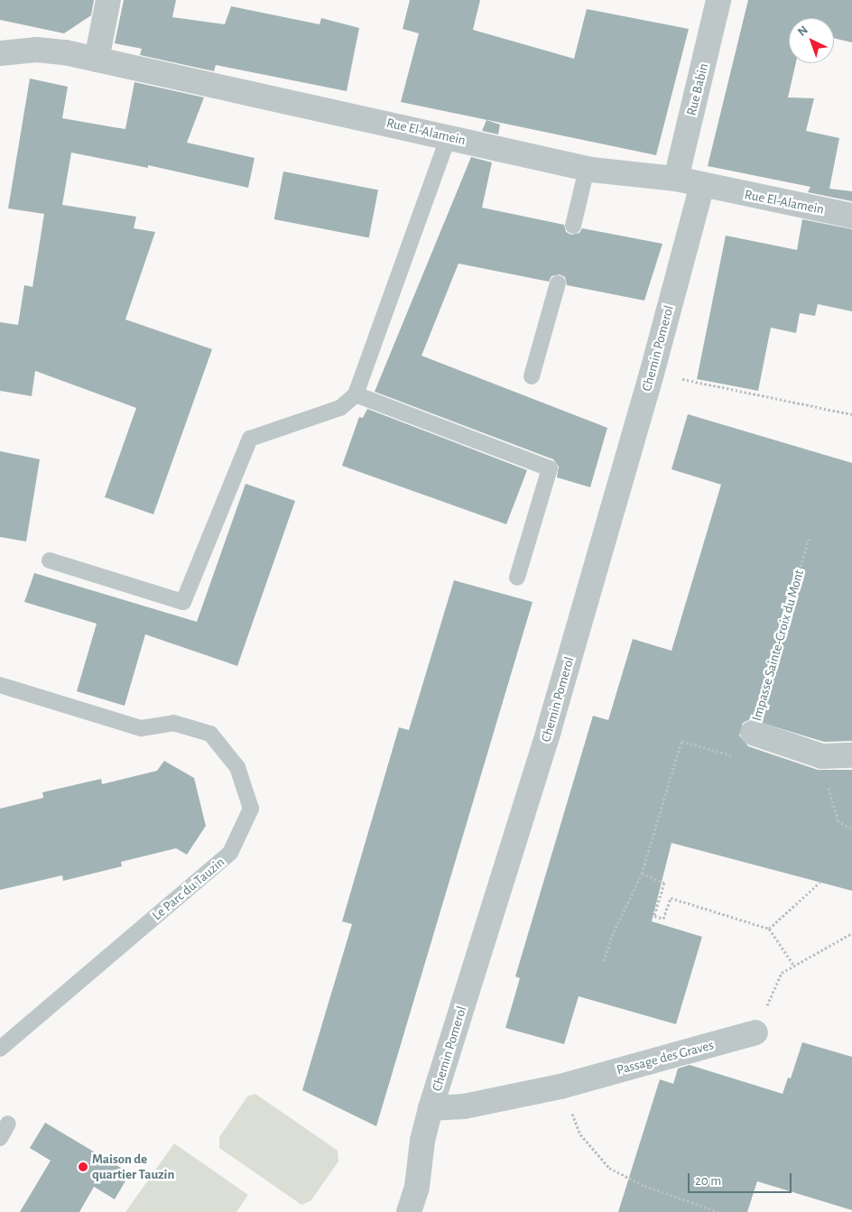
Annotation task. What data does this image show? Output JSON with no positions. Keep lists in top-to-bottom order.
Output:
{
  "streets": {
    "street": [
      "Rue Babin",
      "Rue El-Alamein",
      "Chemin Pomerol",
      "Impasse Sainte-Croix du Mont",
      "Passage des Graves"
    ],
    "lane": ["Le Parc du Tauzin"]
  },
  "crossings": [
    ["Rue Babin", "Rue El-Alamein"],
    ["Rue El-Alamein", "Chemin Pomerol"],
    ["Chemin Pomerol", "Passage des Graves"]
  ],
  "places": ["Maison de quartier Tauzin"],
  "scale_bar": "20 m",
  "north": "top left"
}
